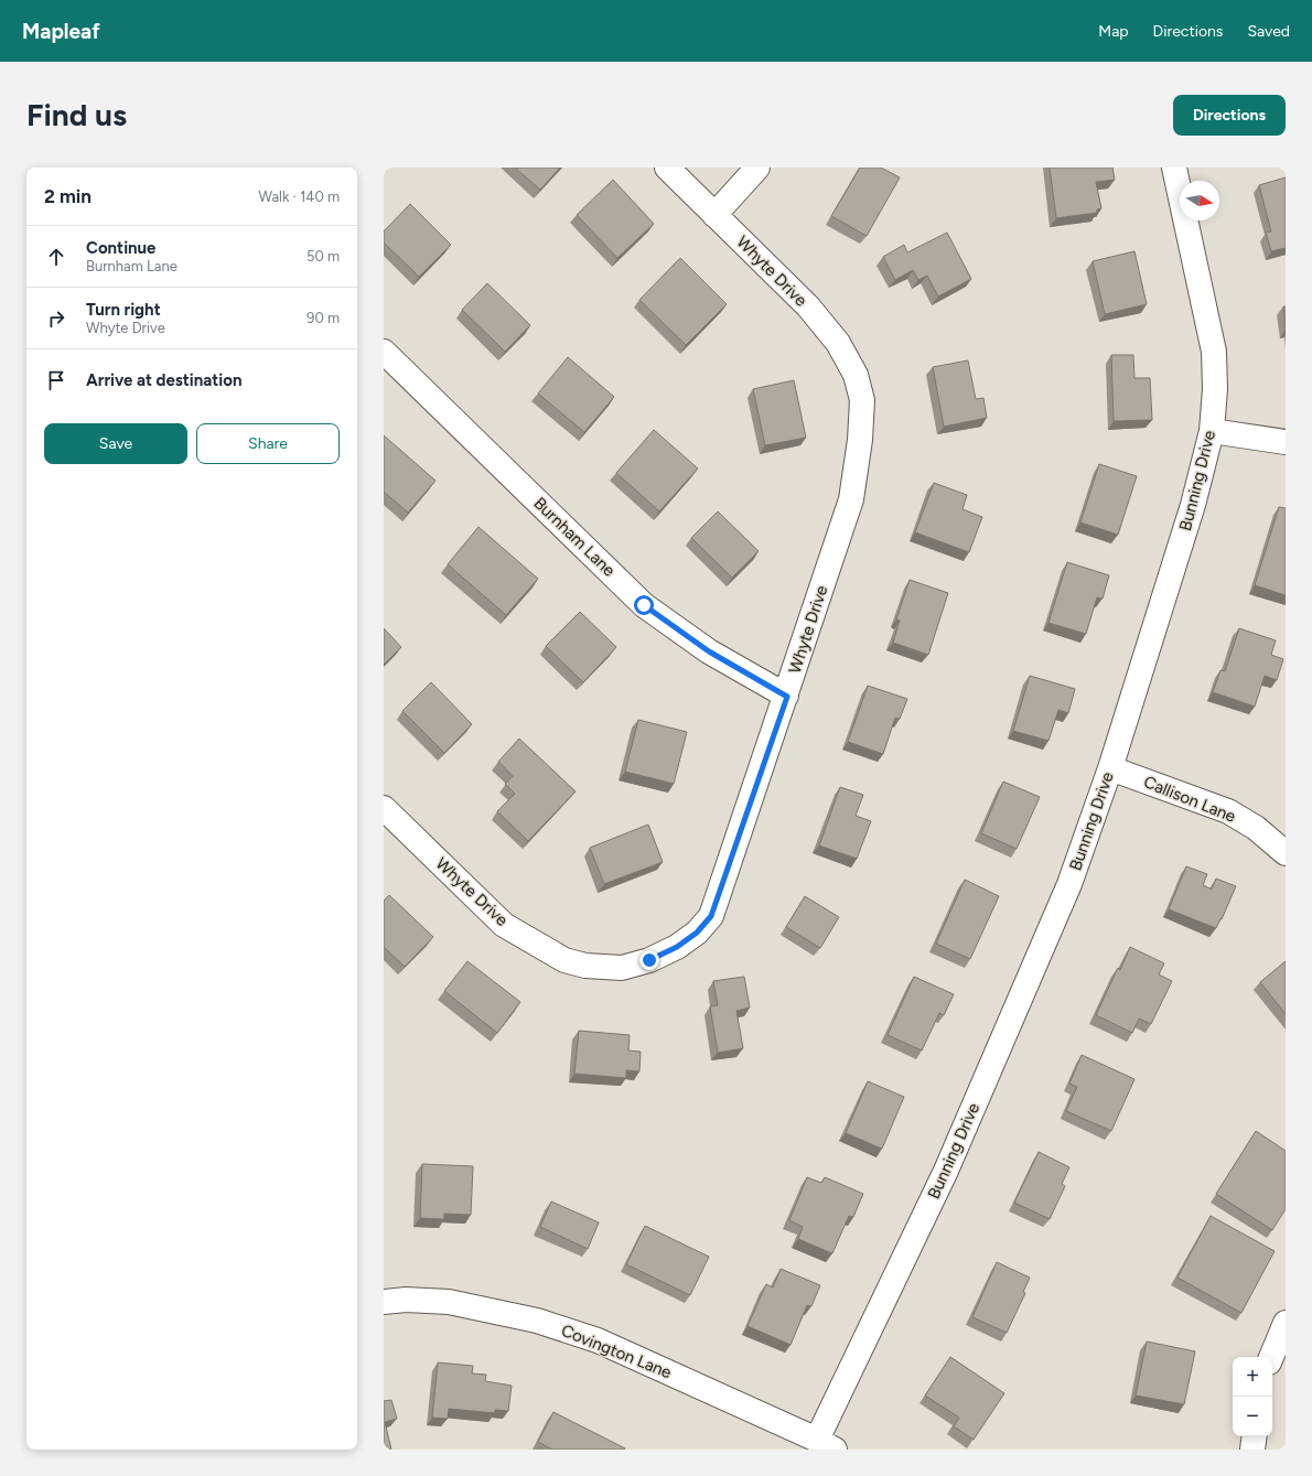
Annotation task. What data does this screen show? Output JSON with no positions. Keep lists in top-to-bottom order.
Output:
{
  "streets": {
    "street": [
      "Whyte Drive",
      "Bunning Drive",
      "Burnham Lane",
      "Callison Lane",
      "Covington Lane"
    ]
  },
  "crossings": [
    ["Whyte Drive", "Burnham Lane"],
    ["Bunning Drive", "Callison Lane"],
    ["Bunning Drive", "Covington Lane"]
  ],
  "north": "right",
  "page": {
    "header": "Mapleaf",
    "nav": ["Map", "Directions", "Saved"],
    "buttons": [
      "Directions",
      ["Save", "Share"]
    ],
    "title": "Find us",
    "heading": ["2 min", "Walk · 140 m"],
    "list": [
      ["Continue", "Burnham Lane", "50 m"],
      ["Turn right", "Whyte Drive", "90 m"],
      "Arrive at destination"
    ],
    "map_buttons": ["+", "−"]
  }
}
